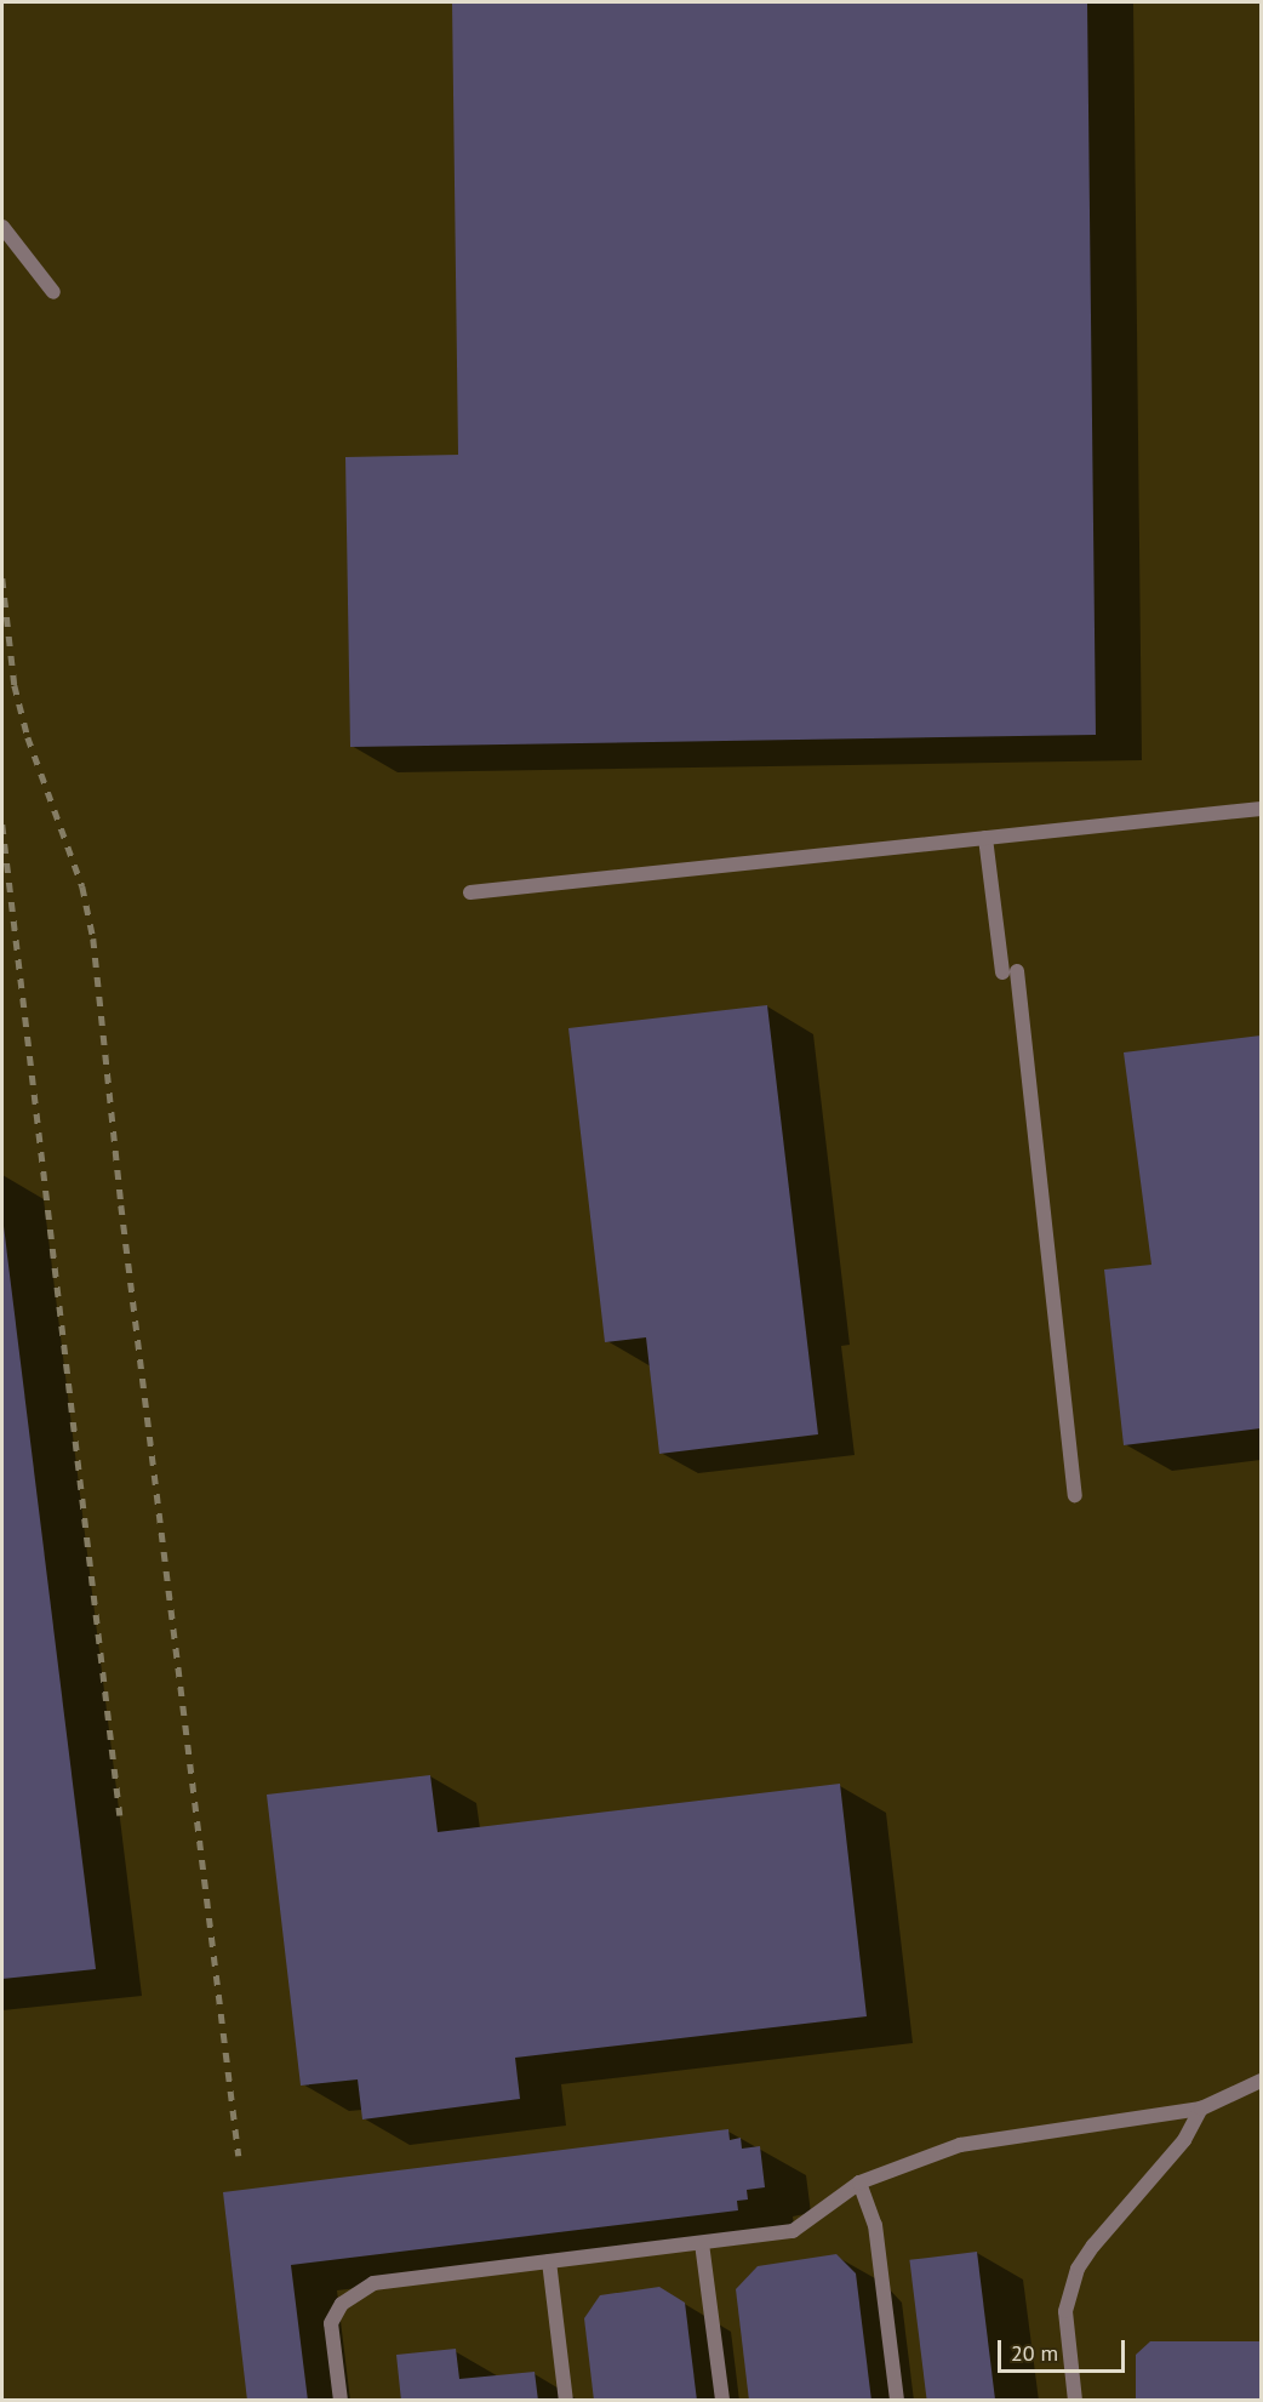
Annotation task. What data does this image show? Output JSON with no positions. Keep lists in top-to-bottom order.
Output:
{
  "scale_bar": "20 m"
}
